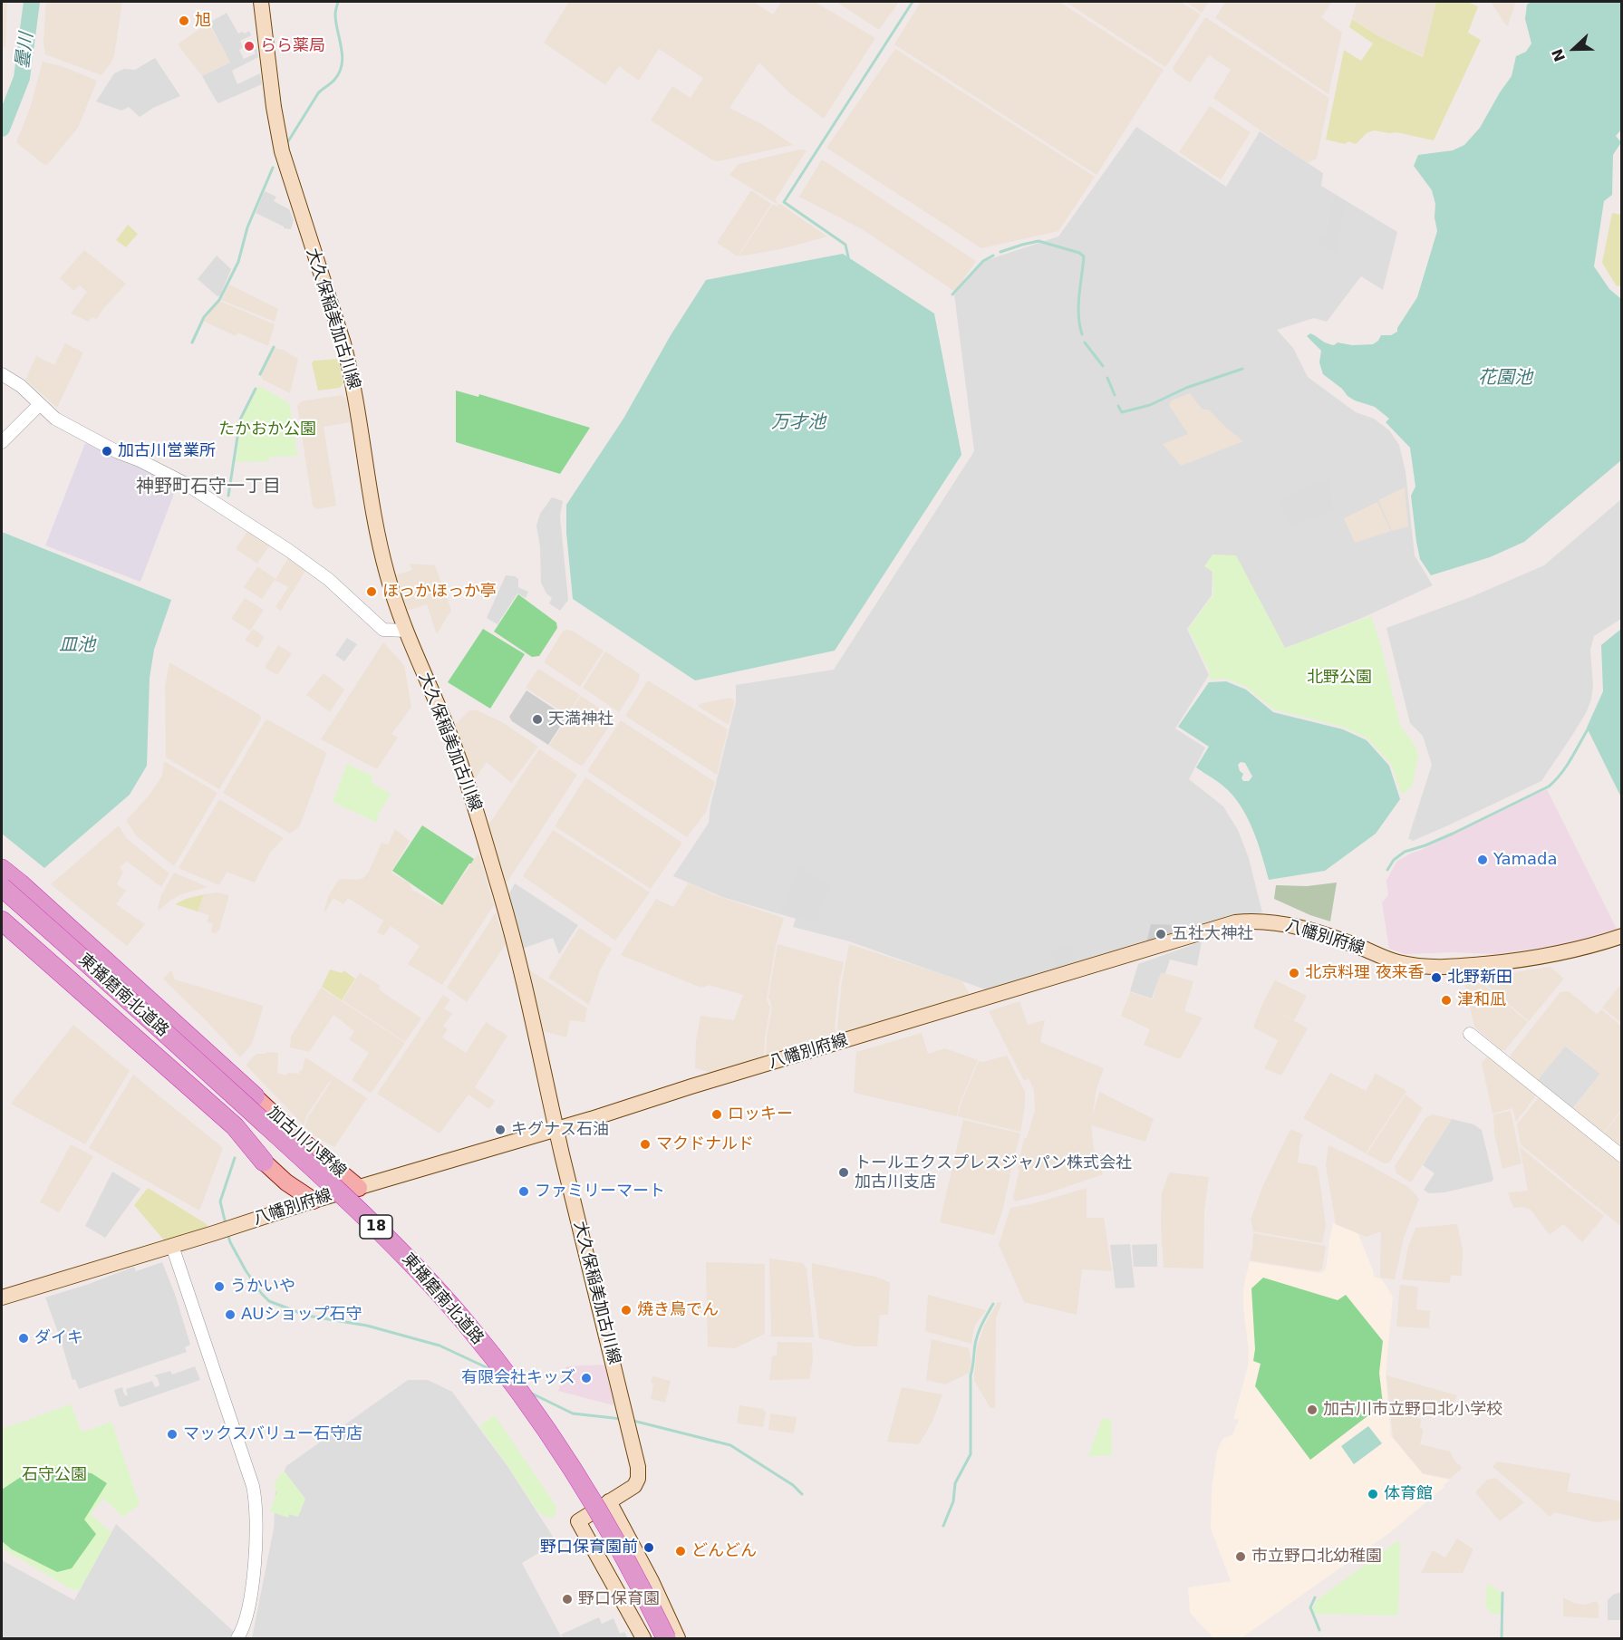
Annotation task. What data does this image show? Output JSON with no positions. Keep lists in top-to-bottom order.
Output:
{
  "streets": {
    "highway": ["東播磨南北道路", "18"],
    "main road": ["大久保稲美加古川線", "八幡別府線", "加古川小野線"]
  },
  "crossings": [
    ["大久保稲美加古川線", "八幡別府線"],
    ["八幡別府線", "加古川小野線"]
  ],
  "districts": ["神野町石守一丁目"],
  "water": [
    "曇川",
    "花園池",
    "万才池",
    "皿池"
  ],
  "parks": ["たかおか公園", "北野公園", "石守公園"],
  "places": [
    "旭",
    "らら薬局",
    "加古川営業所",
    "ほっかほっか亭",
    "天満神社",
    "Yamada",
    "五社大神社",
    "北京料理 夜来香",
    "北野新田",
    "津和凪",
    "ロッキー",
    "キグナス石油",
    "マクドナルド",
    "トールエクスプレスジャパン株式会社 加古川支店",
    "ファミリーマート",
    "うかいや",
    "焼き鳥でん",
    "AUショップ石守",
    "ダイキ",
    "有限会社キッズ",
    "加古川市立野口北小学校",
    "マックスバリュー石守店",
    "体育館",
    "野口保育園前",
    "どんどん",
    "市立野口北幼稚園",
    "野口保育園"
  ],
  "north": "left"
}
